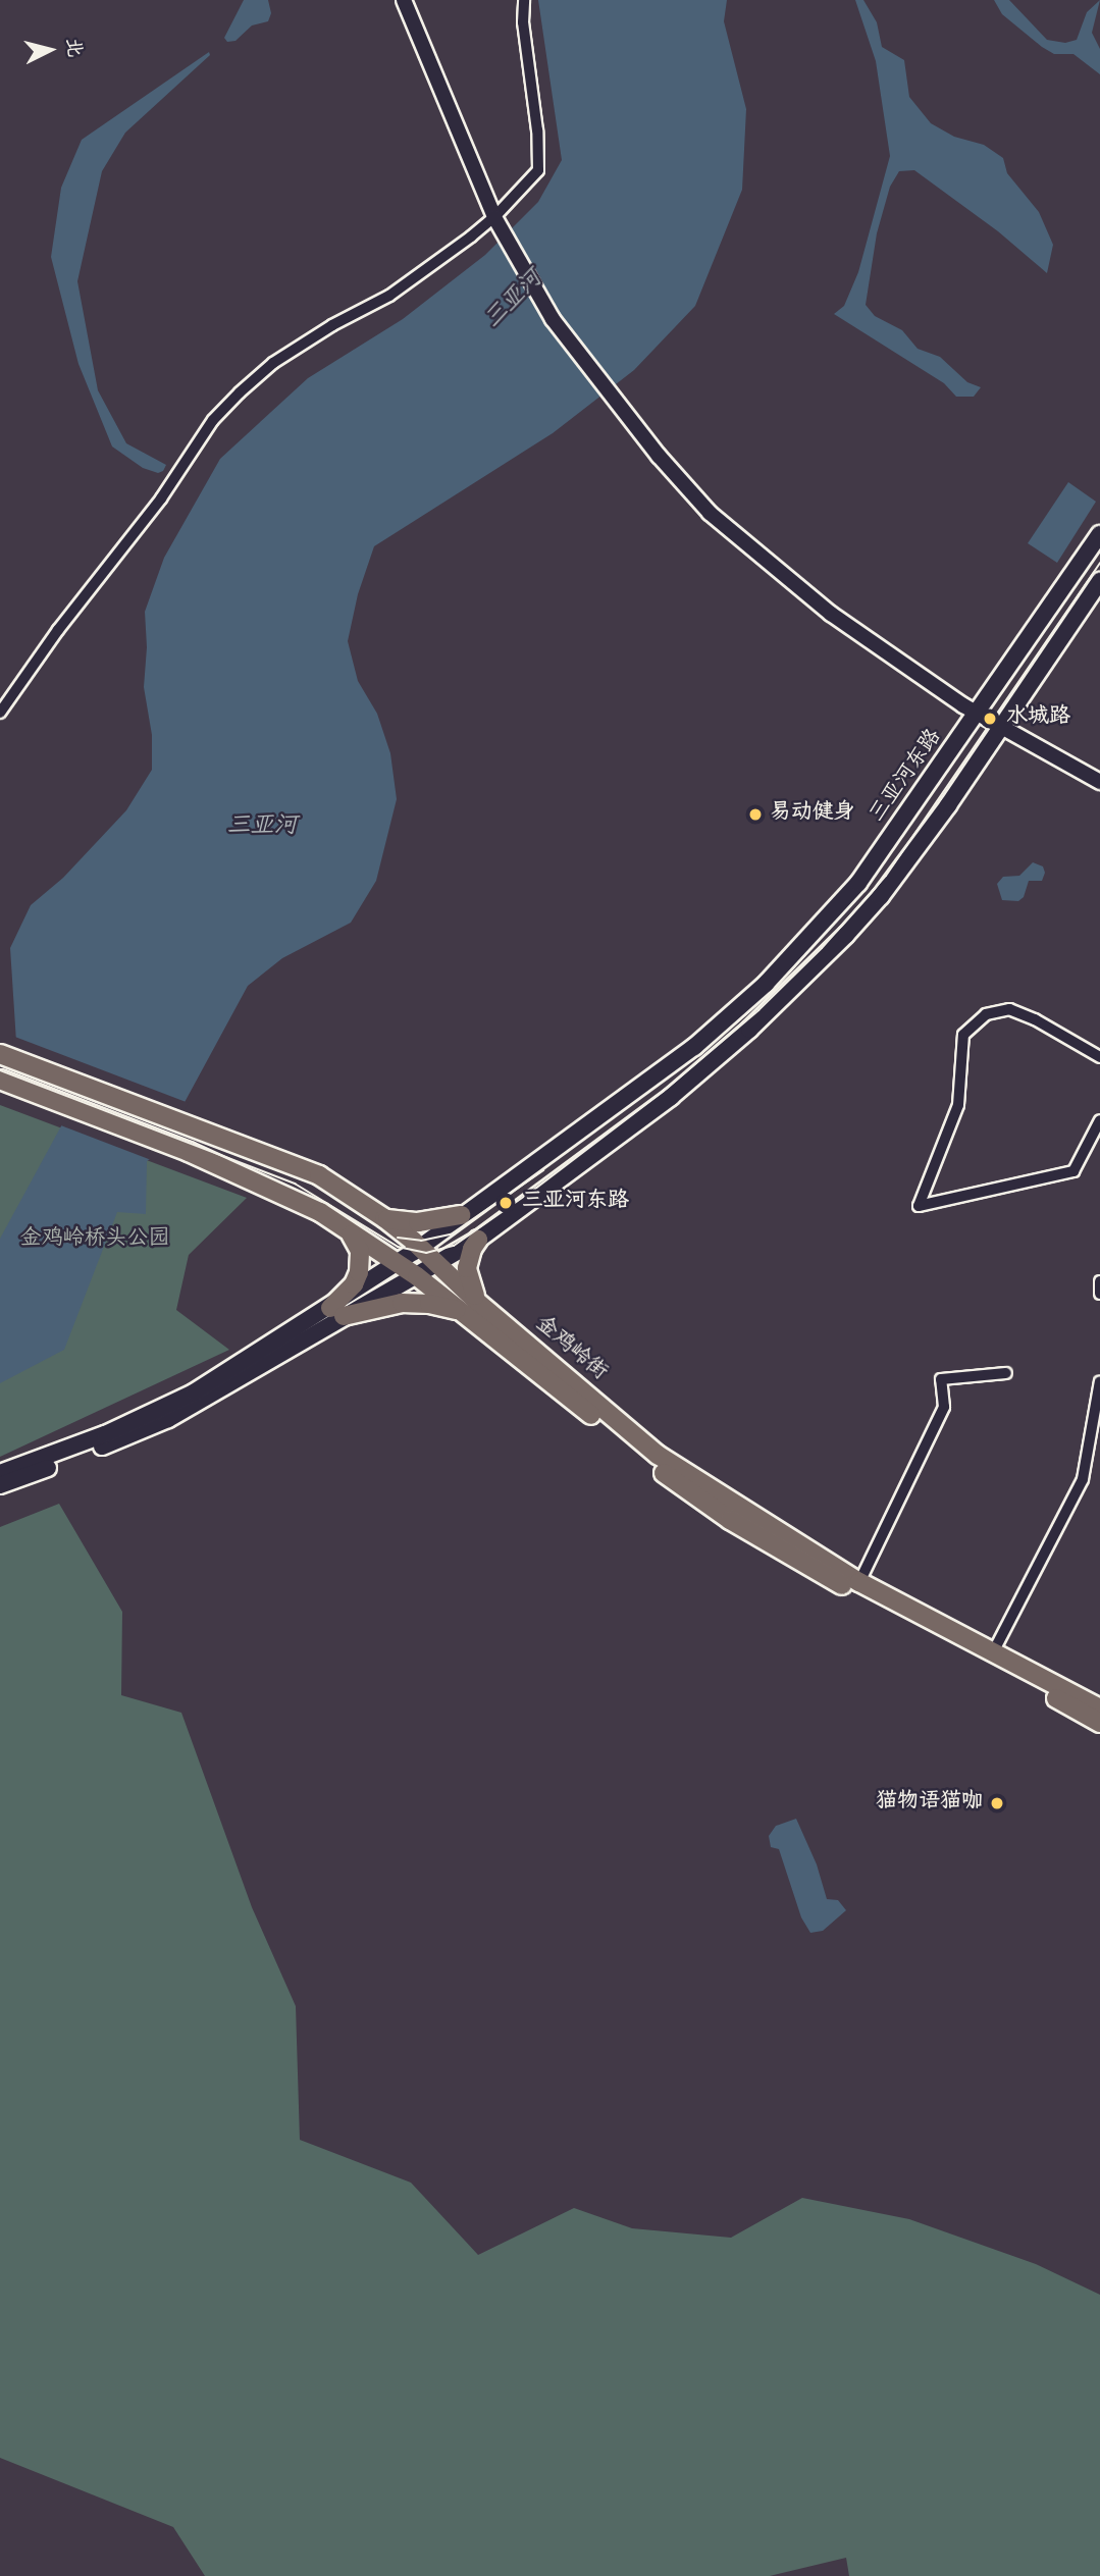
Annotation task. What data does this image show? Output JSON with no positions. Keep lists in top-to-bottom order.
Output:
{
  "streets": {
    "main road": ["三亚河东路", "金鸡岭街"]
  },
  "crossings": [
    ["三亚河东路", "金鸡岭街"]
  ],
  "water": ["三亚河"],
  "parks": ["金鸡岭桥头公园"],
  "places": [
    "水城路",
    "易动健身",
    "三亚河东路",
    "猫物语猫咖"
  ],
  "north": "right"
}
